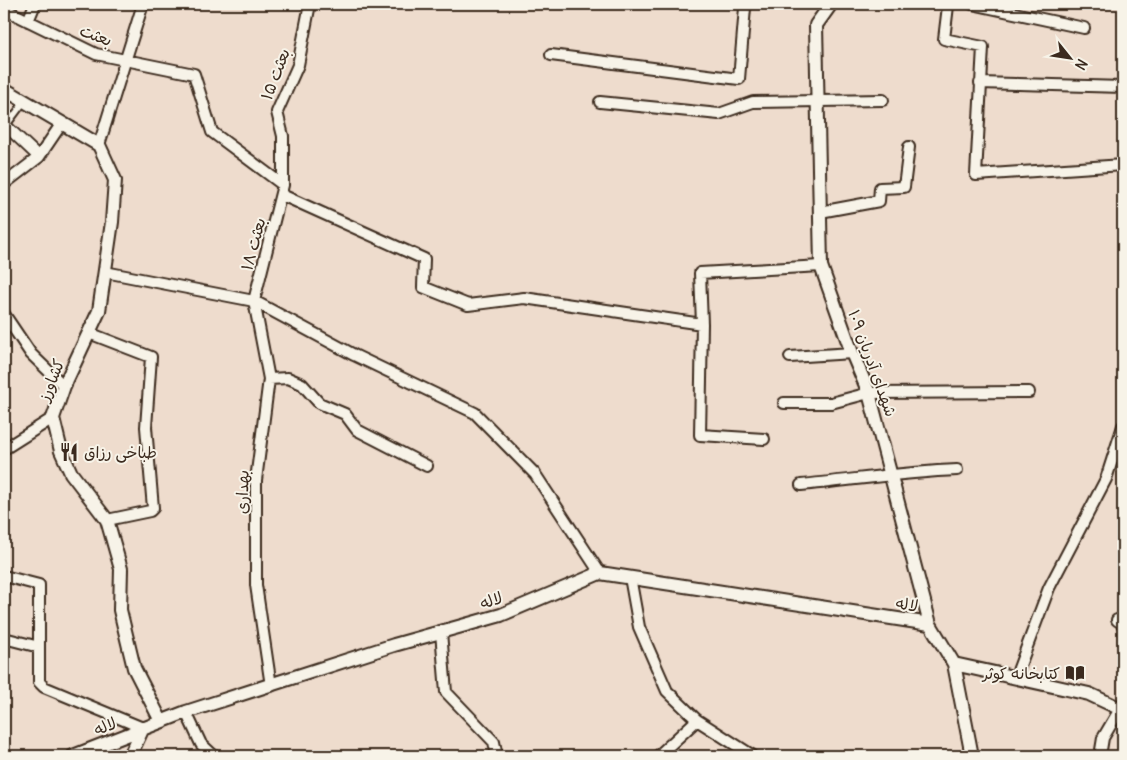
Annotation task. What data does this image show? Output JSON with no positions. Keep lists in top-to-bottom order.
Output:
{
  "streets": {
    "street": [
      "بعثت",
      "بعثت ۱۵",
      "بعثت ۱۸",
      "شهدای آدریان ۱۰۹",
      "کشاورز",
      "بهداری",
      "لاله"
    ]
  },
  "crossings": [
    ["بعثت", "بعثت ۱۵"],
    ["بعثت", "بعثت ۱۸"],
    ["بعثت ۱۵", "بعثت ۱۸"],
    ["بعثت ۱۸", "بهداری"],
    ["شهدای آدریان ۱۰۹", "لاله"],
    ["کشاورز", "لاله"],
    ["بهداری", "لاله"]
  ],
  "places": {
    "restaurant": ["طباخی رزاق"],
    "library": ["کتابخانه کوثر"]
  },
  "north": "bottom right"
}
